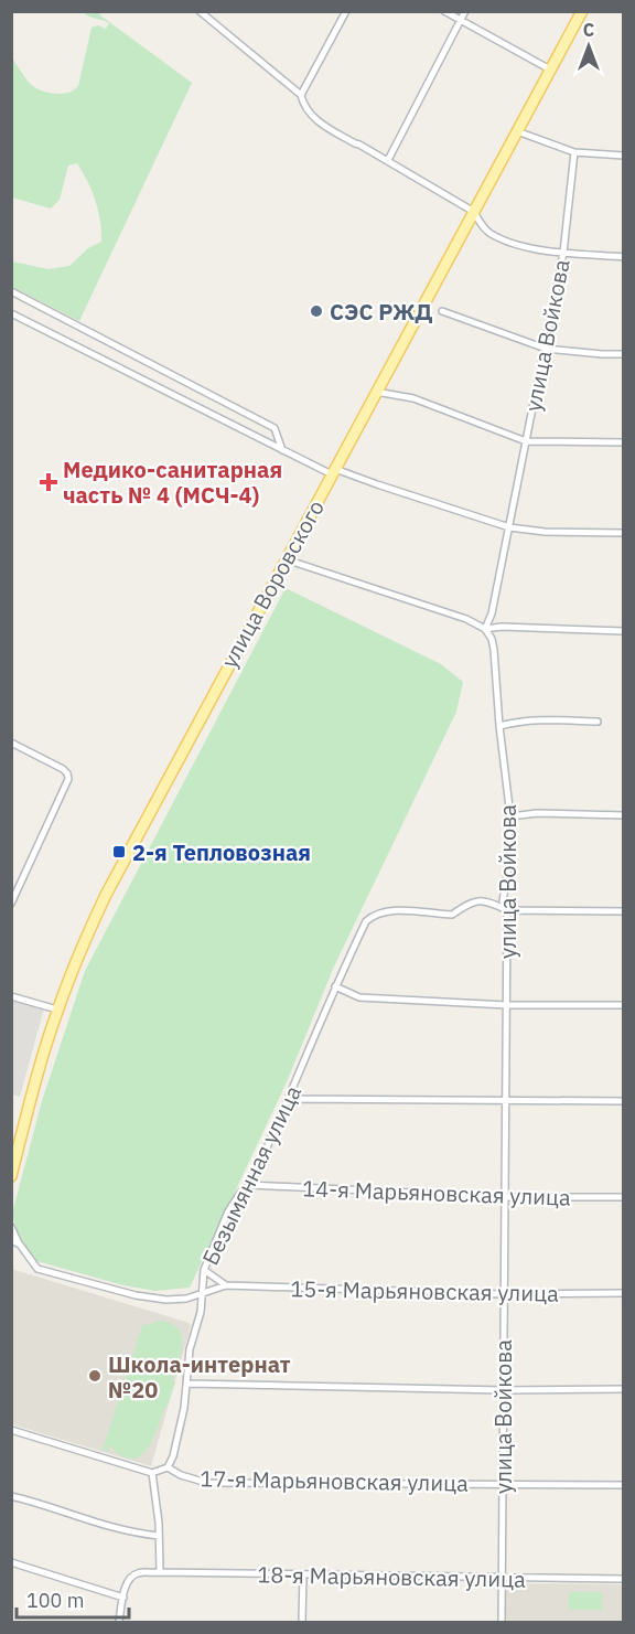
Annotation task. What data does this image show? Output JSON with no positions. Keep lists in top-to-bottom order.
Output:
{
  "streets": {
    "main road": ["улица Воровского"],
    "street": [
      "улица Войкова",
      "Безымянная улица",
      "14-я Марьяновская улица",
      "15-я Марьяновская улица",
      "17-я Марьяновская улица",
      "18-я Марьяновская улица"
    ]
  },
  "crossings": [
    ["улица Войкова", "14-я Марьяновская улица"],
    ["улица Войкова", "15-я Марьяновская улица"],
    ["улица Войкова", "17-я Марьяновская улица"],
    ["улица Войкова", "18-я Марьяновская улица"],
    ["Безымянная улица", "14-я Марьяновская улица"],
    ["Безымянная улица", "15-я Марьяновская улица"],
    ["Безымянная улица", "17-я Марьяновская улица"]
  ],
  "places": {
    "other": ["СЭС РЖД", "Школа-интернат №20"],
    "health": ["Медико-санитарная часть № 4 (МСЧ-4)"],
    "transit": ["2-я Тепловозная"]
  },
  "scale_bar": "100 m",
  "north": "top"
}
